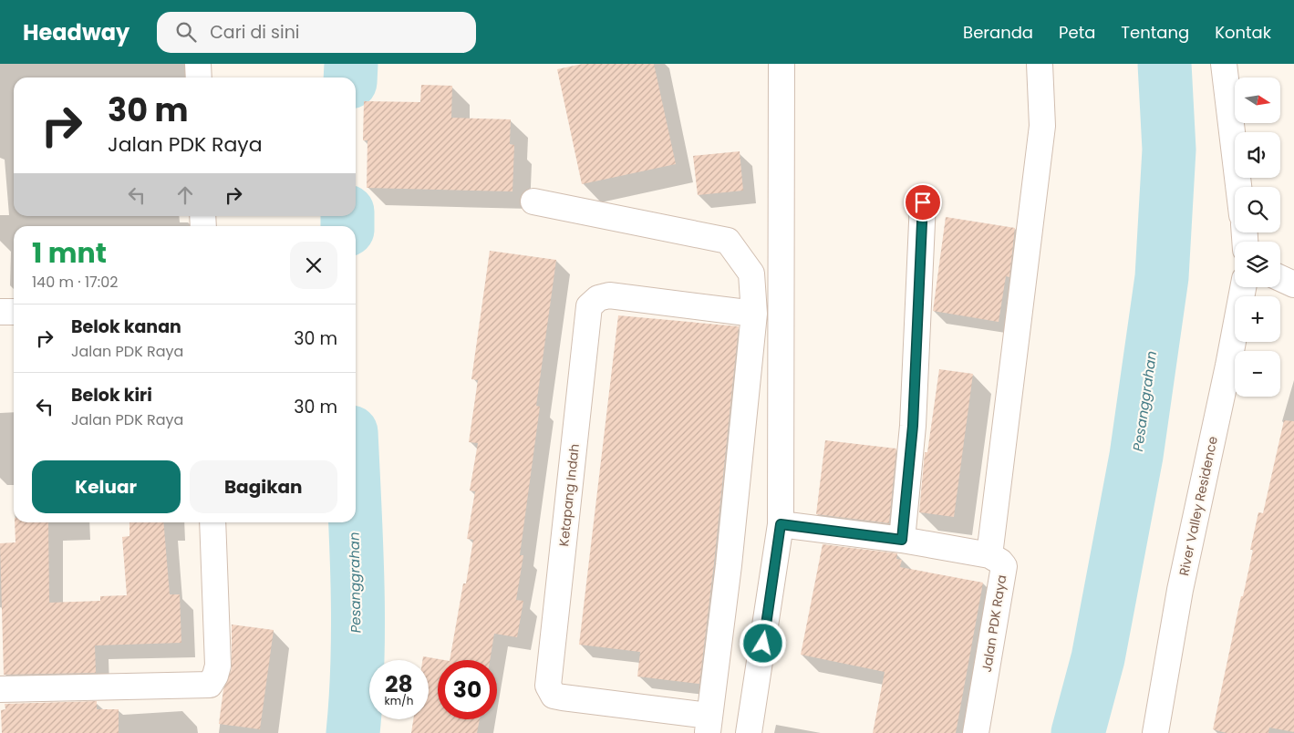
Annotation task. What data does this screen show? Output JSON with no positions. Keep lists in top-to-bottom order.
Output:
{
  "streets": {
    "street": ["Ketapang Indah", "River Valley Residence", "Jalan PDK Raya"]
  },
  "water": ["Pesanggrahan"],
  "north": "right",
  "page": {
    "header": "Headway",
    "search": "Cari di sini",
    "nav": [
      "Beranda",
      "Peta",
      "Tentang",
      "Kontak"
    ],
    "map_buttons": ["+", "−"],
    "turn": ["30 m", "Jalan PDK Raya"],
    "heading": ["1 mnt", "140 m · 17:02"],
    "list": [
      {
        "name": "Belok kanan",
        "note": "Jalan PDK Raya",
        "value": "30 m"
      },
      {
        "name": "Belok kiri",
        "note": "Jalan PDK Raya",
        "value": "30 m"
      }
    ],
    "buttons": ["Keluar", "Bagikan"],
    "speed": "28 km/h",
    "limit": "30"
  }
}
